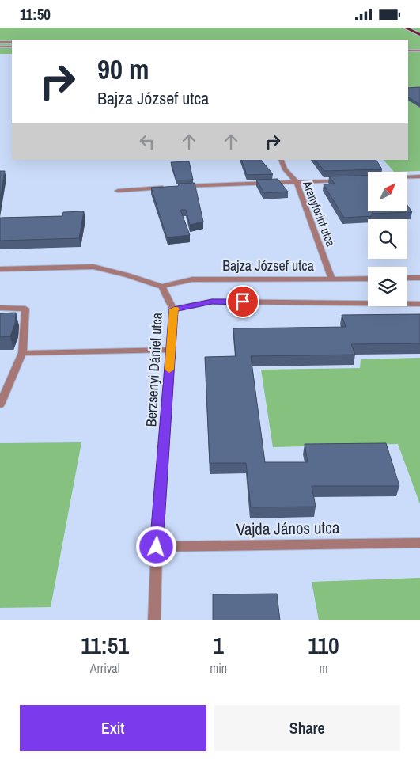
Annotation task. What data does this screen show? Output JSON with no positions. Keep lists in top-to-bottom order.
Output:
{
  "streets": {
    "street": [
      "Aranyforint utca",
      "Bajza József utca",
      "Berzsenyi Dániel utca",
      "Vajda János utca"
    ]
  },
  "crossings": [
    ["Aranyforint utca", "Bajza József utca"],
    ["Bajza József utca", "Berzsenyi Dániel utca"],
    ["Berzsenyi Dániel utca", "Vajda János utca"]
  ],
  "north": "top right",
  "page": {
    "status": "11:50",
    "turn": ["90 m", "Bajza József utca"],
    "eta": [
      "11:51",
      "Arrival",
      "1",
      "min",
      "110",
      "m"
    ],
    "buttons": ["Exit", "Share"]
  }
}
